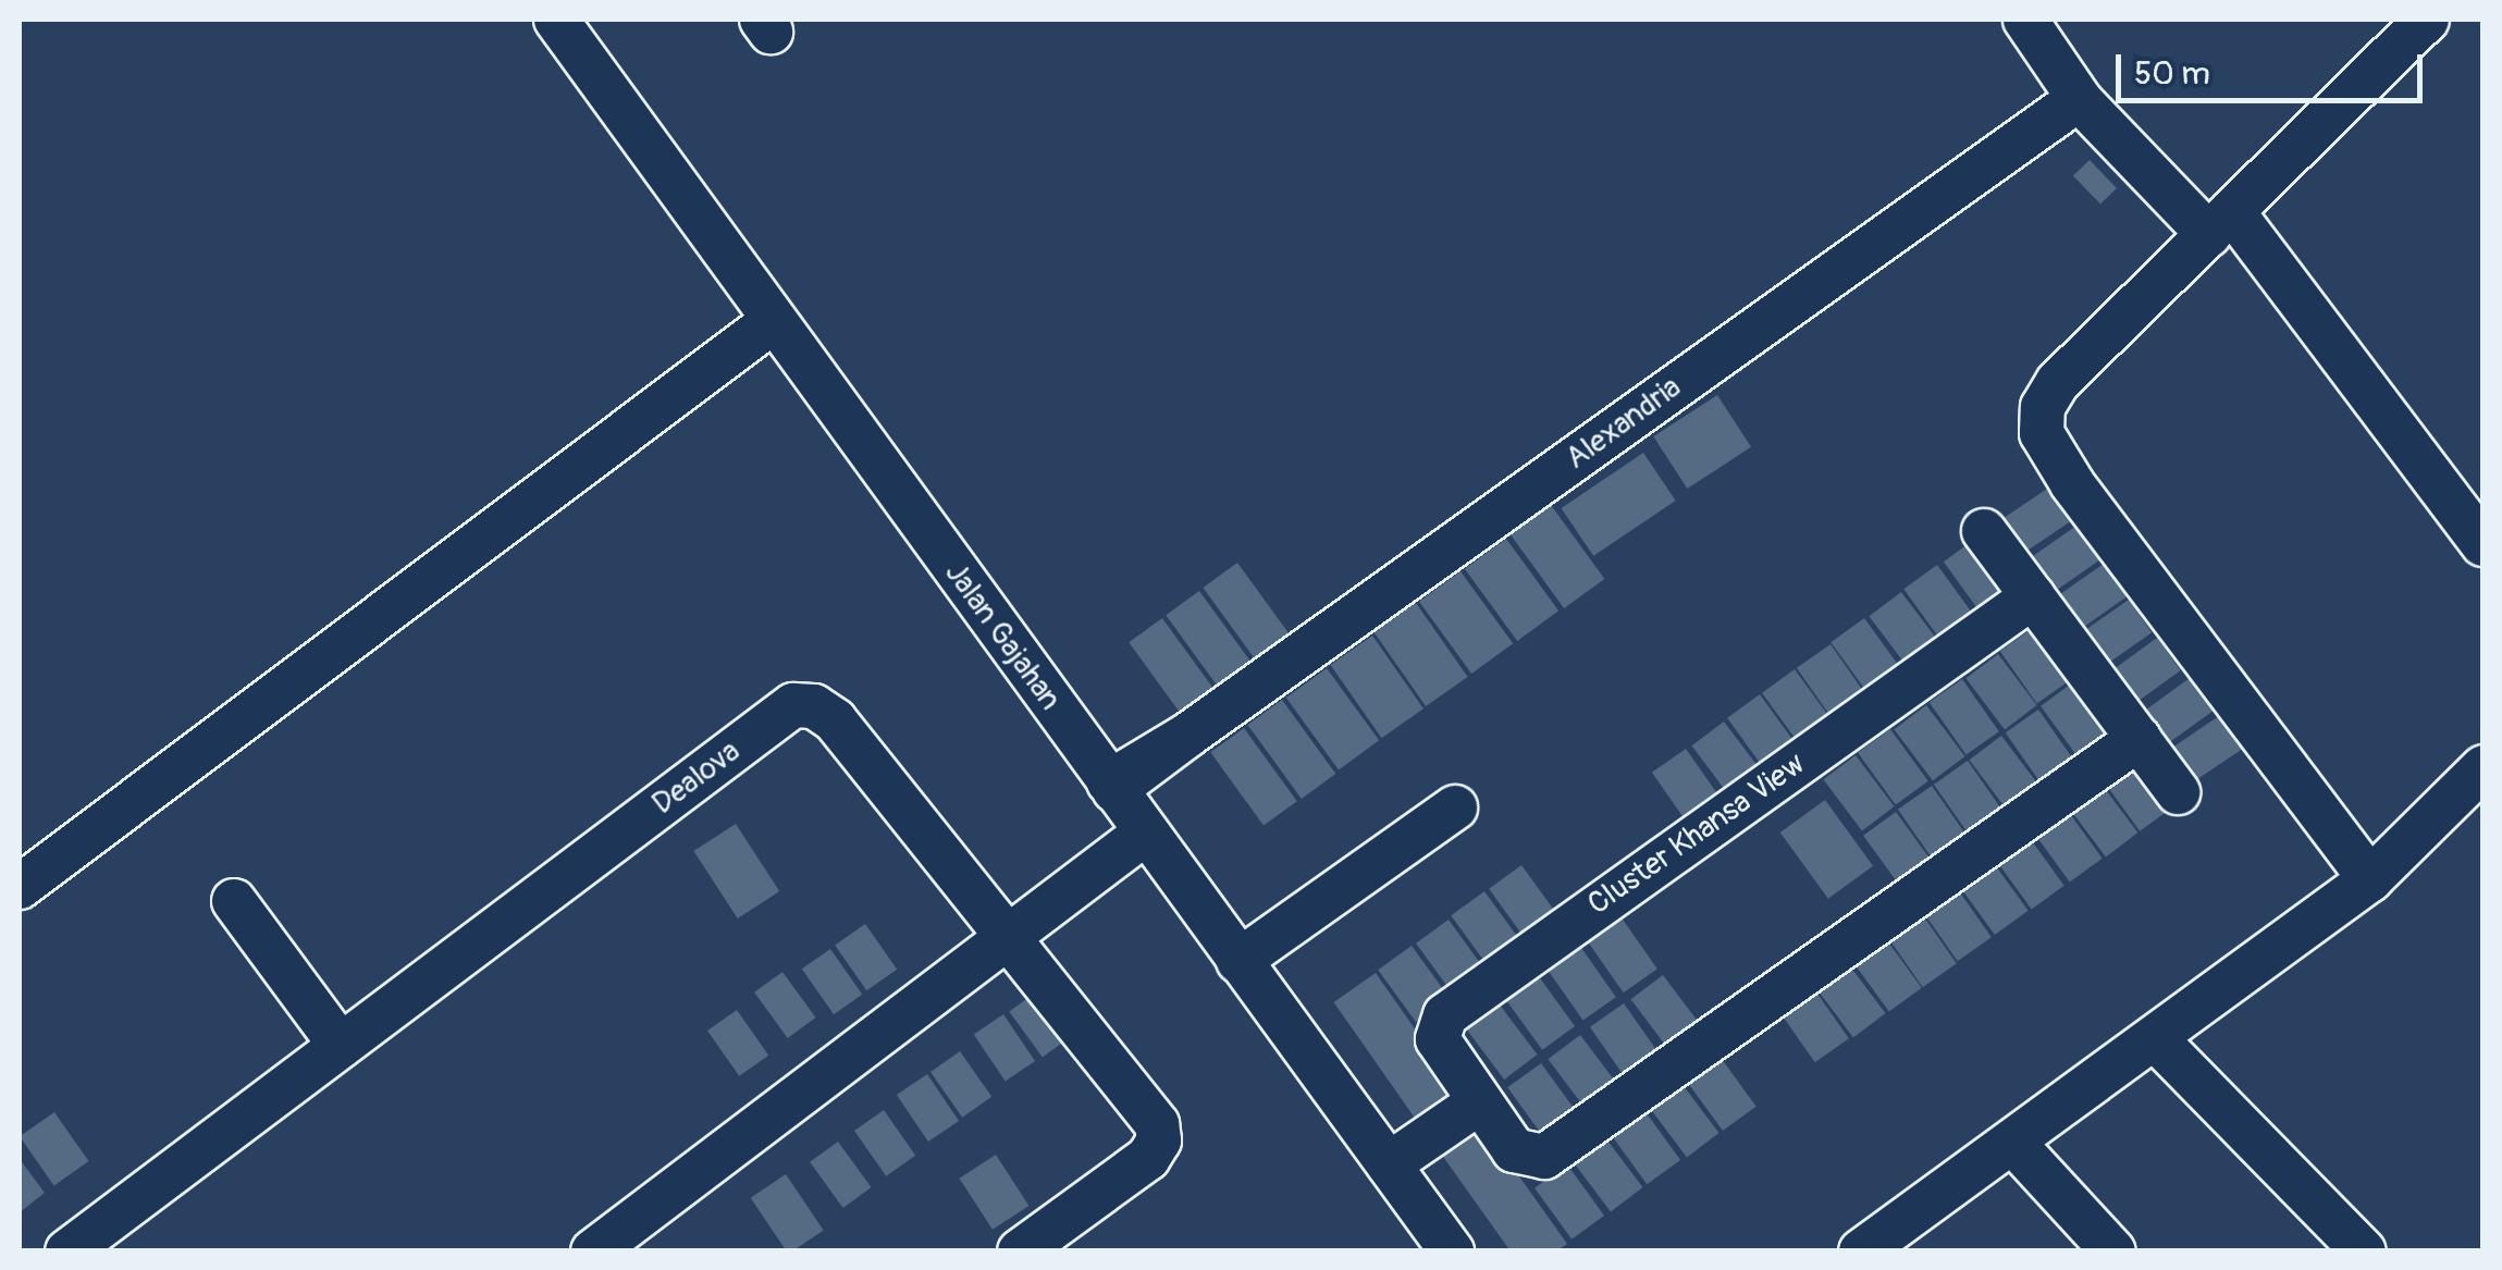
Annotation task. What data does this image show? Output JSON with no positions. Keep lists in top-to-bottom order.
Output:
{
  "streets": {
    "street": [
      "Alexandria",
      "Jalan Gajahan",
      "Dealova",
      "Cluster Khansa View"
    ]
  },
  "crossings": [
    ["Alexandria", "Jalan Gajahan"]
  ],
  "scale_bar": "50 m"
}
